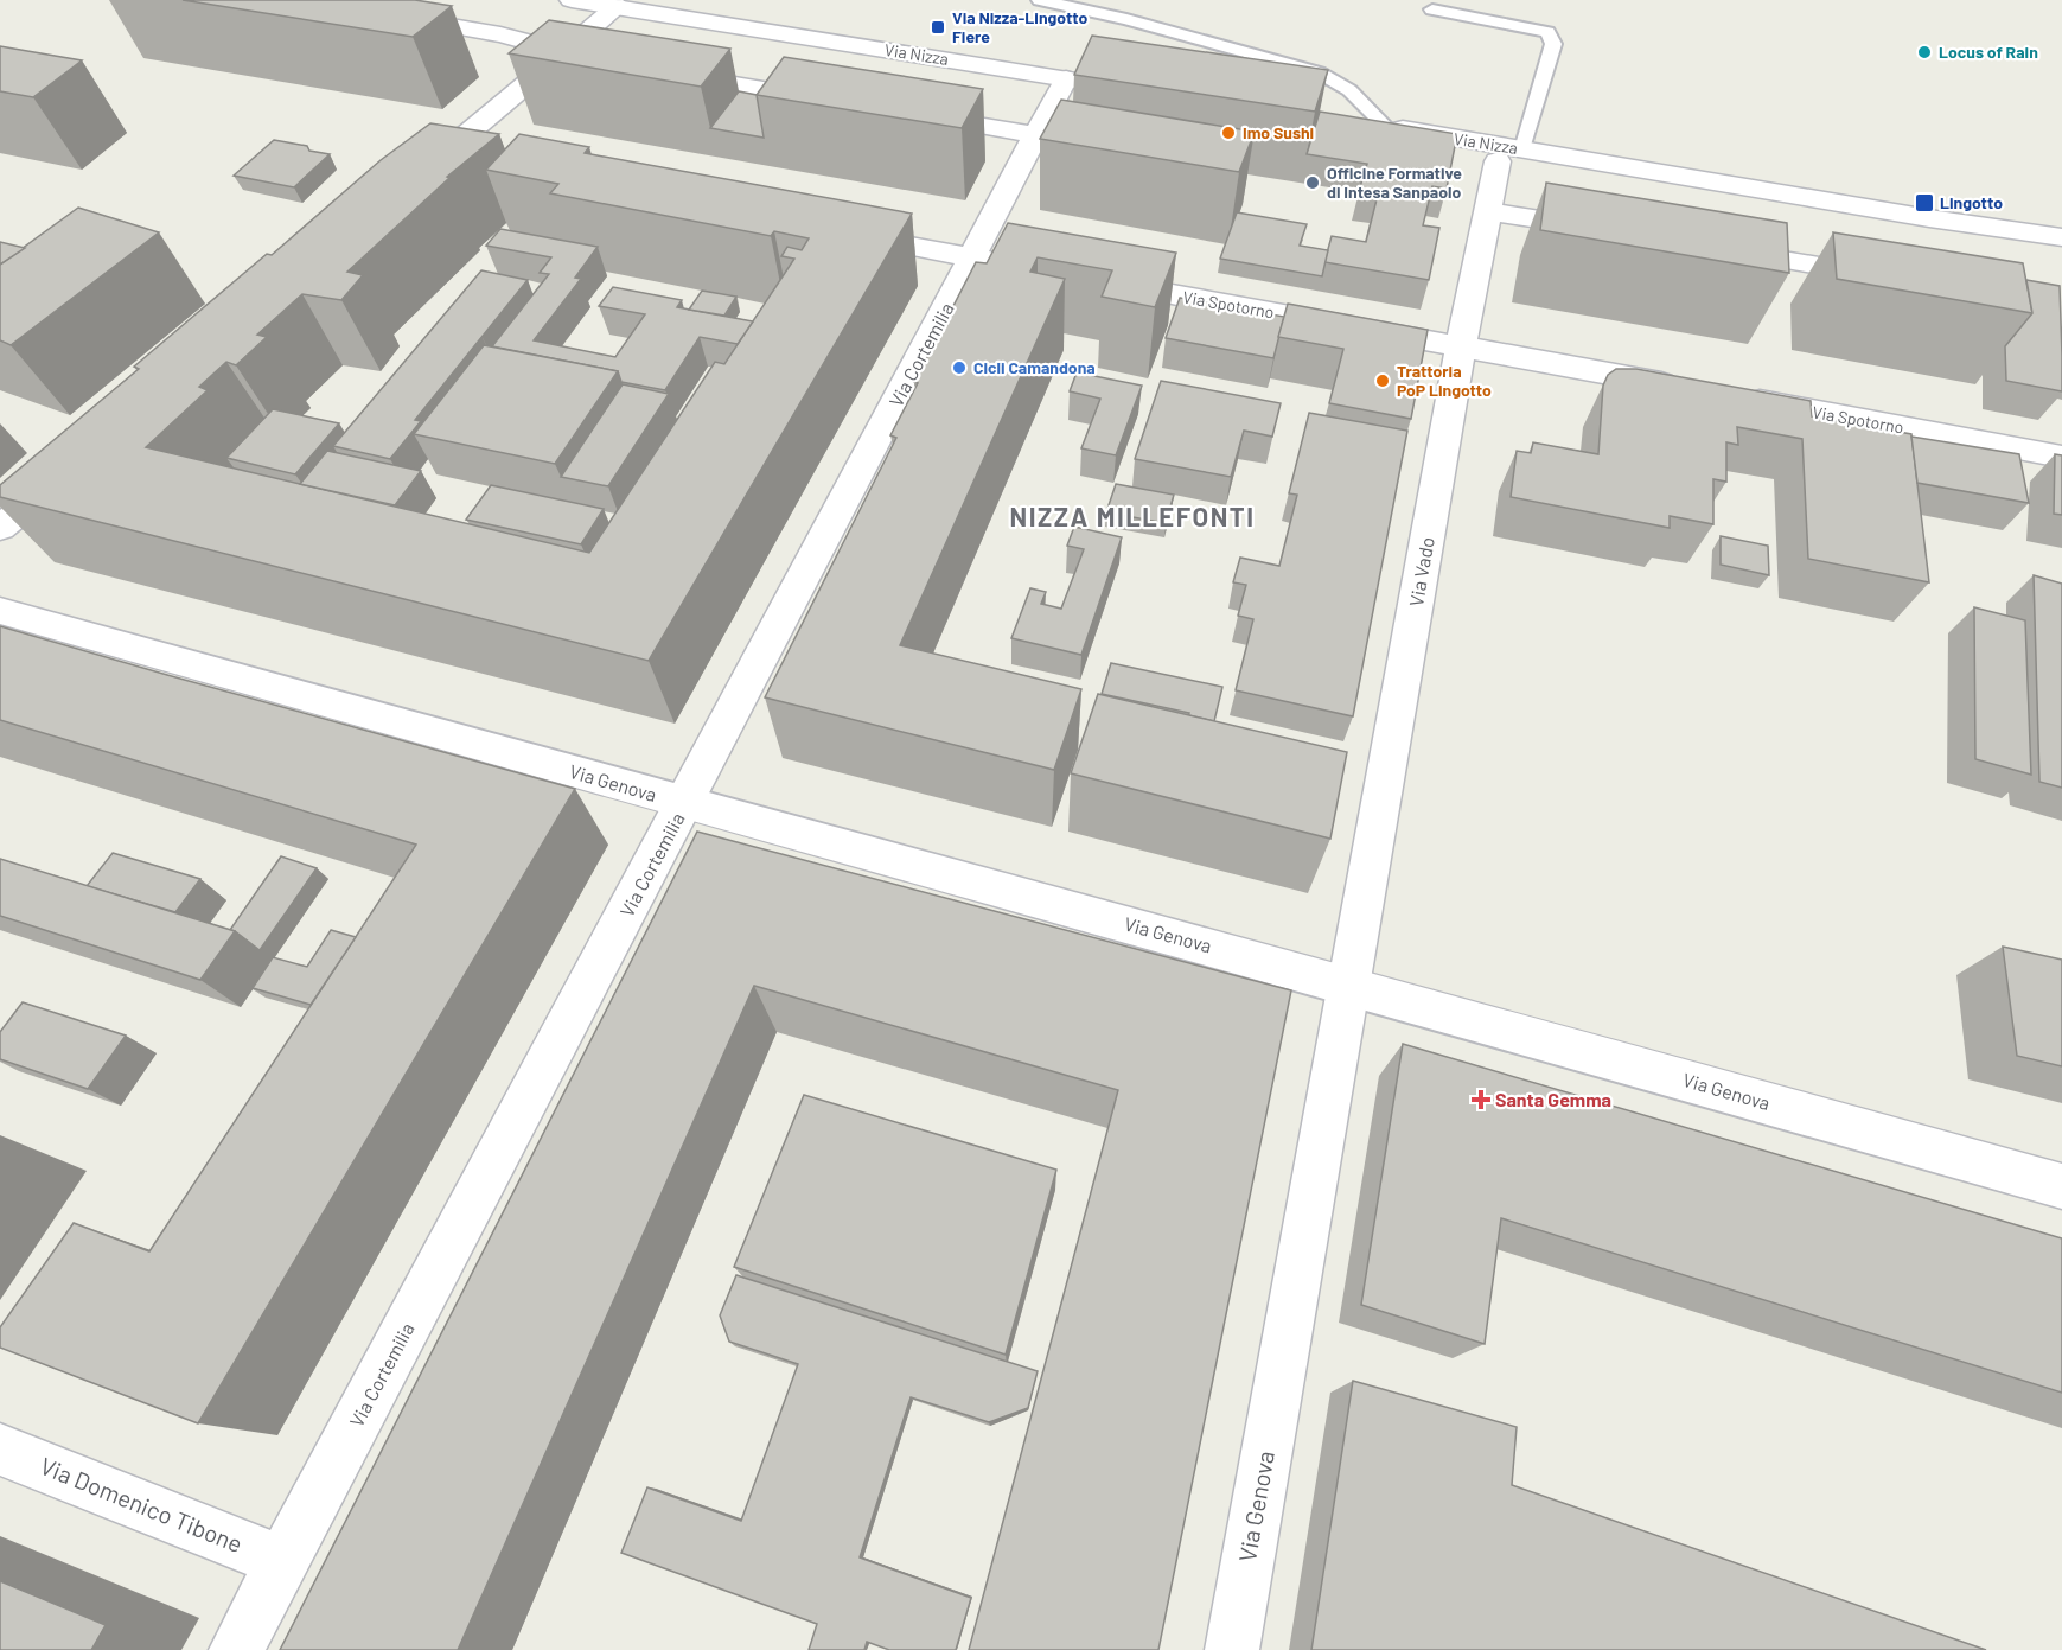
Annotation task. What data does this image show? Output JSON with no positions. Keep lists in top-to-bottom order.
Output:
{
  "streets": {
    "street": [
      "Via Nizza",
      "Via Spotorno",
      "Via Cortemilia",
      "Via Vado",
      "Via Genova",
      "Via Domenico Tibone"
    ]
  },
  "crossings": [
    ["Via Nizza", "Via Cortemilia"],
    ["Via Nizza", "Via Vado"],
    ["Via Spotorno", "Via Vado"],
    ["Via Cortemilia", "Via Genova"],
    ["Via Cortemilia", "Via Domenico Tibone"],
    ["Via Vado", "Via Genova"]
  ],
  "districts": ["NIZZA MILLEFONTI"],
  "places": {
    "transit": ["Via Nizza-Lingotto Fiere", "Lingotto"],
    "other": [
      "Locus of Rain",
      "Imo Sushi",
      "Officine Formative di Intesa Sanpaolo",
      "Cicli Camandona",
      "Trattoria PoP Lingotto"
    ],
    "health": ["Santa Gemma"]
  }
}
